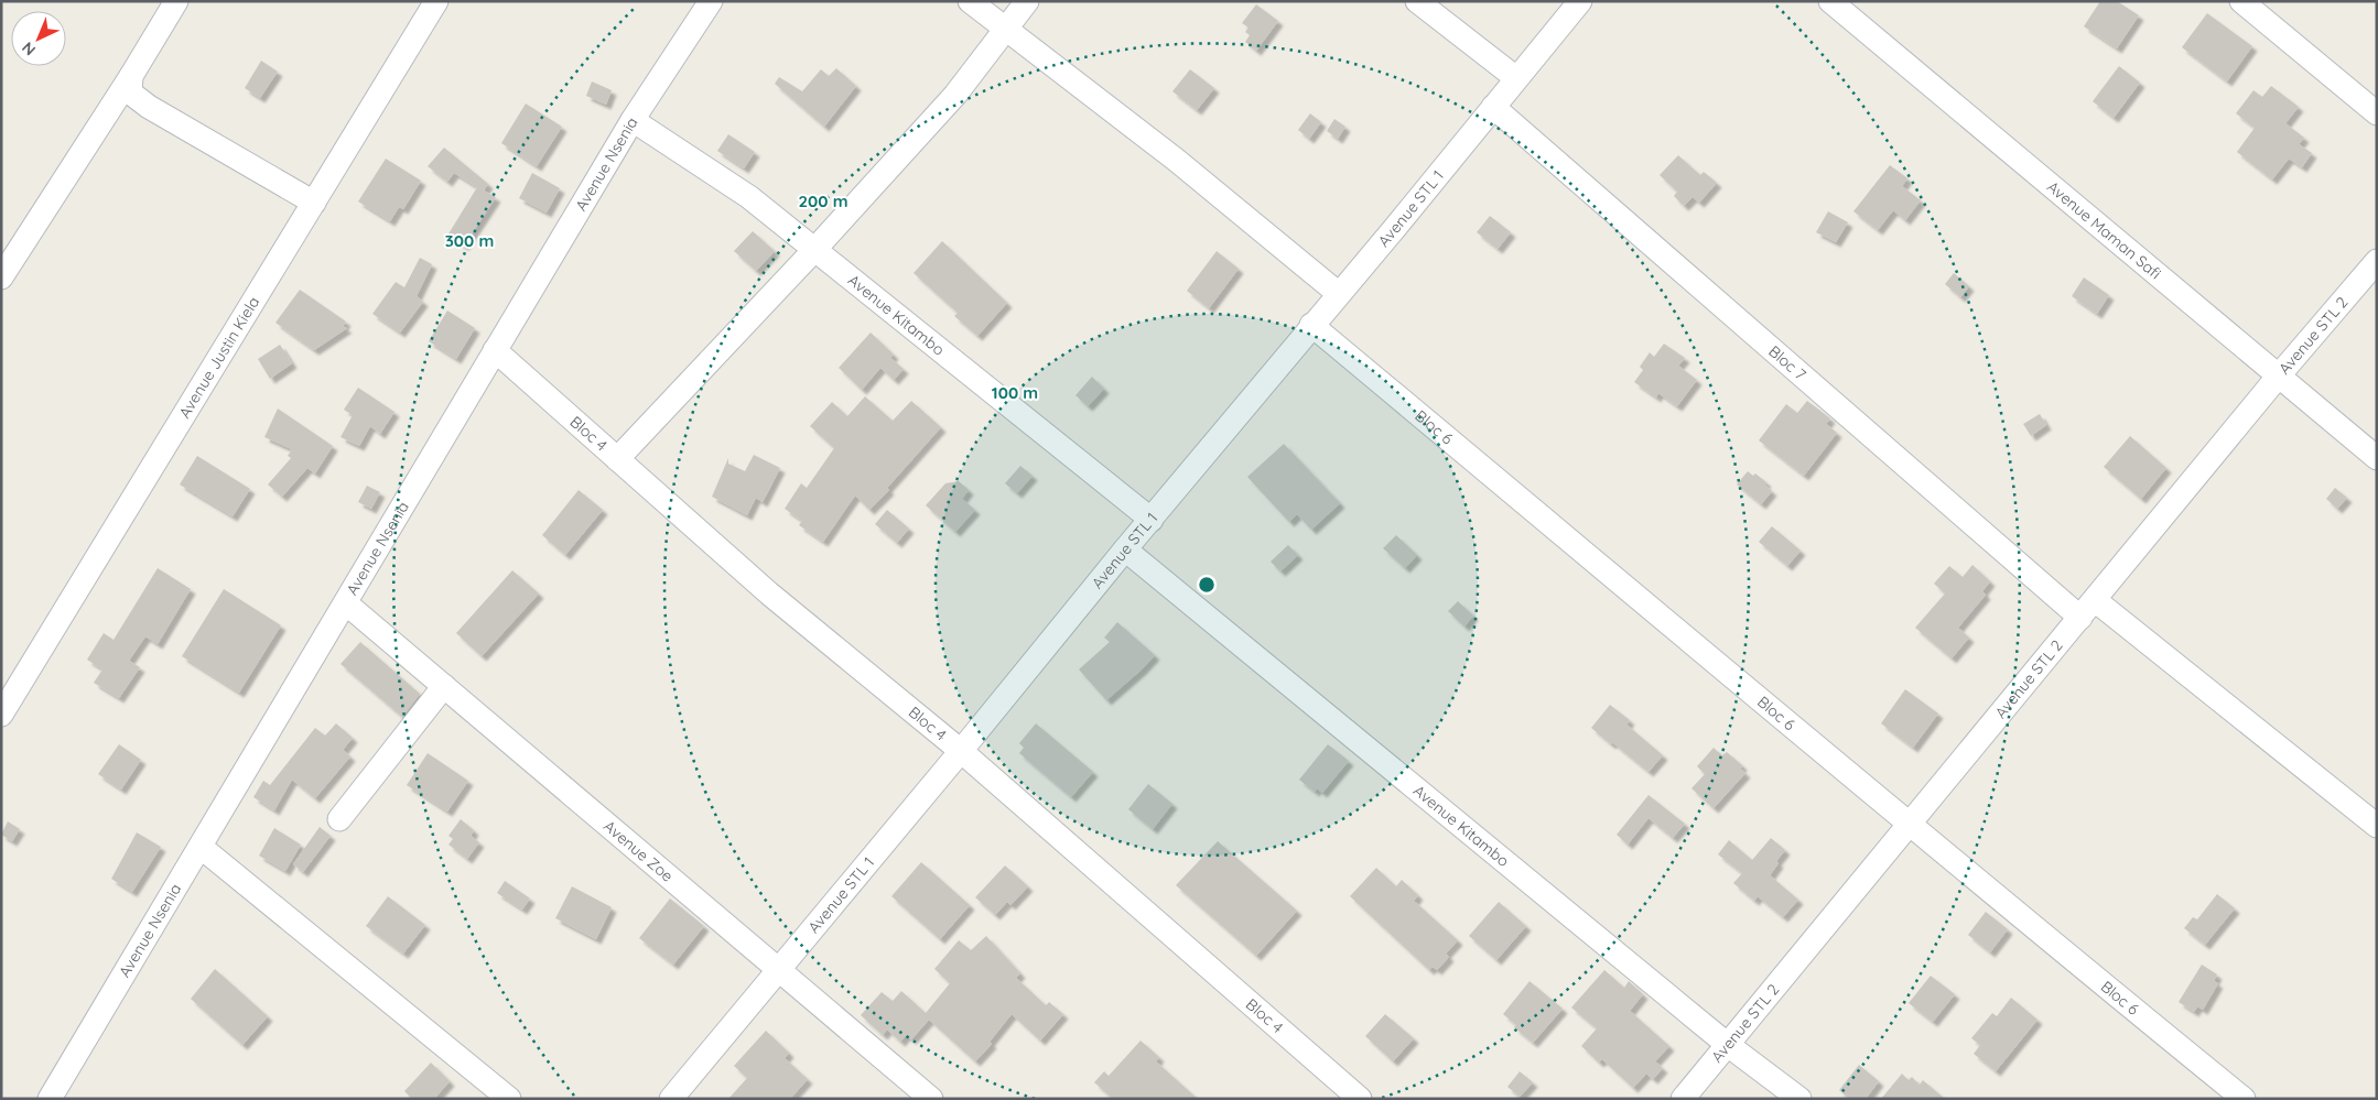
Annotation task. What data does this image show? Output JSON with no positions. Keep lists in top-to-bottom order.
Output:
{
  "streets": {
    "street": [
      "Avenue Nsenia",
      "Avenue STL 1",
      "Avenue Maman Safi",
      "Avenue Kitambo",
      "Avenue STL 2",
      "Avenue Justin Kiela",
      "Bloc 7",
      "Bloc 6",
      "Bloc 4",
      "Avenue Zoe"
    ]
  },
  "crossings": [
    ["Avenue Nsenia", "Avenue Kitambo"],
    ["Avenue Nsenia", "Bloc 4"],
    ["Avenue Nsenia", "Avenue Zoe"],
    ["Avenue STL 1", "Avenue Kitambo"],
    ["Avenue STL 1", "Bloc 7"],
    ["Avenue STL 1", "Bloc 6"],
    ["Avenue STL 1", "Bloc 4"],
    ["Avenue STL 1", "Avenue Zoe"],
    ["Avenue Maman Safi", "Avenue STL 2"],
    ["Avenue Kitambo", "Avenue STL 2"],
    ["Avenue STL 2", "Bloc 7"],
    ["Avenue STL 2", "Bloc 6"]
  ],
  "north": "bottom left",
  "rings": ["200 m", "300 m", "100 m"]
}
